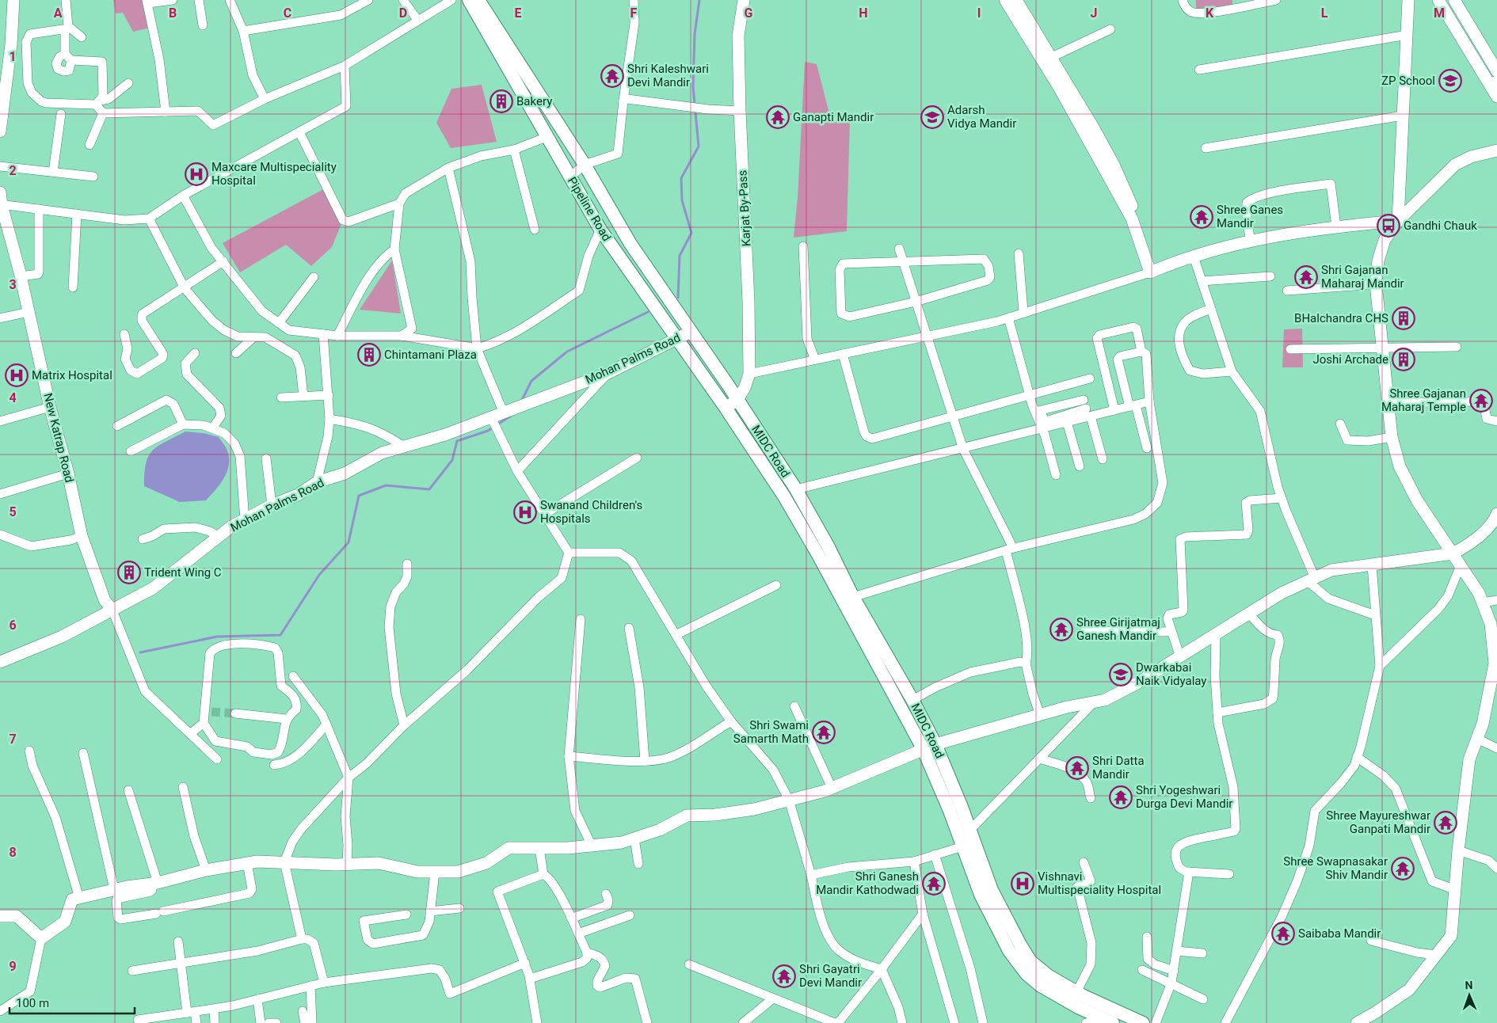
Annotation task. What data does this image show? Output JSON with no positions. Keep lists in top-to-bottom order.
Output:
{
  "streets": {
    "main road": ["Pipeline Road", "MIDC Road"],
    "street": ["Karjat By-Pass", "Mohan Palms Road", "New Katrap Road"]
  },
  "crossings": [
    ["Karjat By-Pass", "Pipeline Road"],
    ["Karjat By-Pass", "MIDC Road"],
    ["Pipeline Road", "Mohan Palms Road"],
    ["Pipeline Road", "MIDC Road"],
    ["Mohan Palms Road", "New Katrap Road"]
  ],
  "places": {
    "temple": [
      "Shri Kaleshwari Devi Mandir",
      "Ganapti Mandir",
      "Shree Ganes Mandir",
      "Shri Gajanan Maharaj Mandir",
      "Shree Gajanan Maharaj Temple",
      "Shree Girijatmaj Ganesh Mandir",
      "Shri Swami Samarth Math",
      "Shri Datta Mandir",
      "Shri Yogeshwari Durga Devi Mandir",
      "Shree Mayureshwar Ganpati Mandir",
      "Shree Swapnasakar Shiv Mandir",
      "Shri Ganesh Mandir Kathodwadi",
      "Saibaba Mandir",
      "Shri Gayatri Devi Mandir"
    ],
    "school or university": ["ZP School", "Adarsh Vidya Mandir", "Dwarkabai Naik Vidyalay"],
    "building": [
      "Bakery",
      "BHalchandra CHS",
      "Chintamani Plaza",
      "Joshi Archade",
      "Trident Wing C"
    ],
    "hospital": [
      "Maxcare Multispeciality Hospital",
      "Matrix Hospital",
      "Swanand Children's Hospitals",
      "Vishnavi Multispeciality Hospital"
    ],
    "bus stop": ["Gandhi Chauk"]
  },
  "scale_bar": "100 m",
  "north": "top",
  "grid": {
    "columns": [
      "A",
      "B",
      "C",
      "D",
      "E",
      "F",
      "G",
      "H",
      "I",
      "J",
      "K",
      "L",
      "M"
    ],
    "rows": [
      "1",
      "2",
      "3",
      "4",
      "5",
      "6",
      "7",
      "8",
      "9"
    ]
  }
}
